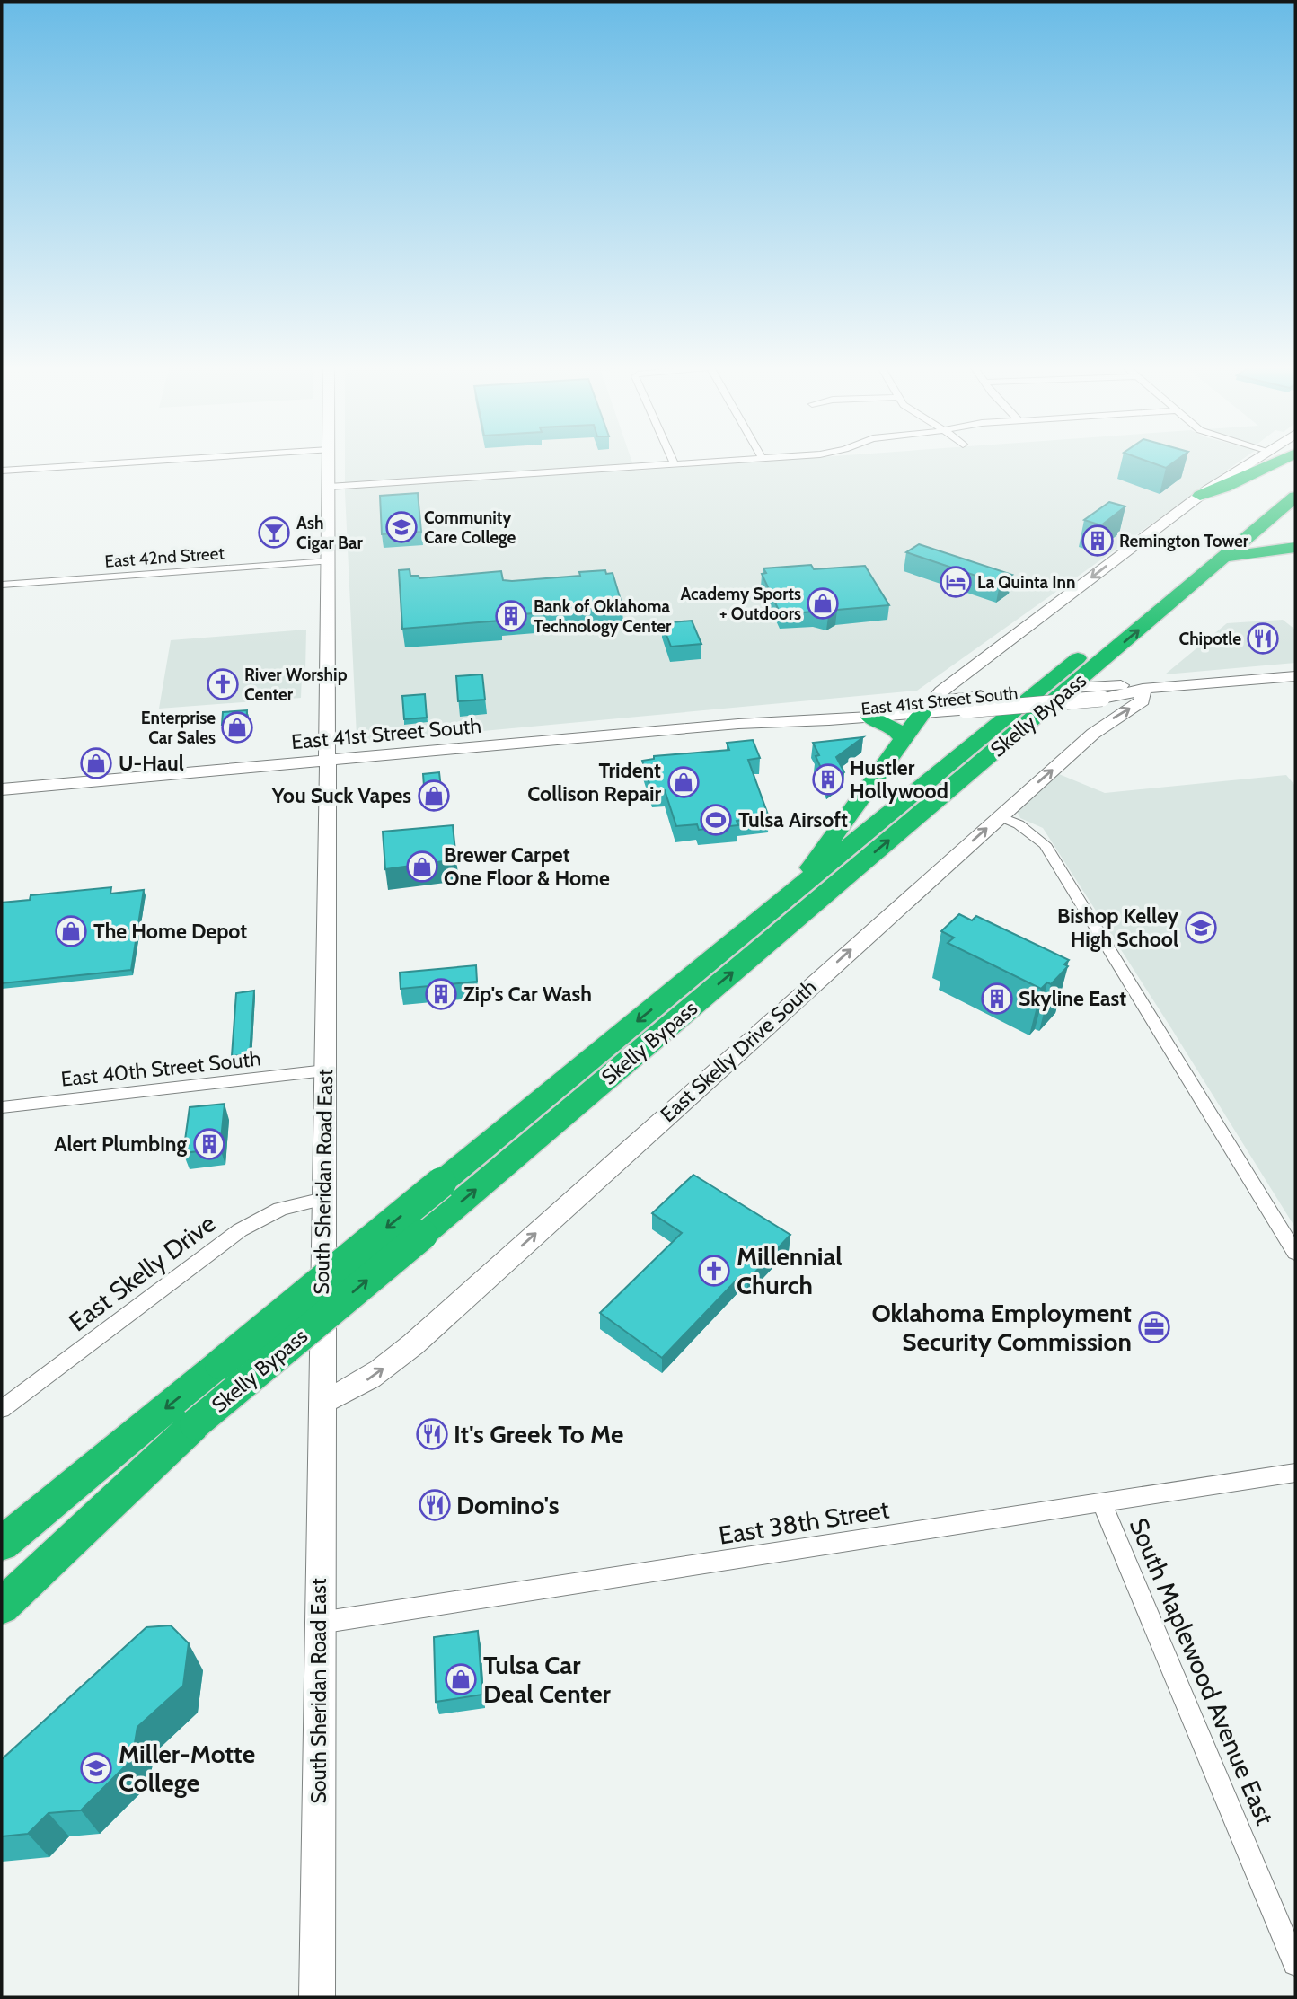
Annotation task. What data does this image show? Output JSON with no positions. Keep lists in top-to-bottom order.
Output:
{
  "streets": {
    "highway": ["Skelly Bypass"],
    "main road": ["East 41st Street South", "East Skelly Drive South", "South Sheridan Road East"],
    "street": [
      "East 42nd Street",
      "East 40th Street South",
      "East Skelly Drive",
      "East 38th Street",
      "South Maplewood Avenue East"
    ]
  },
  "crossings": [
    ["East 42nd Street", "South Sheridan Road East"],
    ["East 41st Street South", "East Skelly Drive South"],
    ["East 41st Street South", "South Sheridan Road East"],
    ["East Skelly Drive South", "South Sheridan Road East"],
    ["East 40th Street South", "South Sheridan Road East"],
    ["South Sheridan Road East", "East Skelly Drive"],
    ["South Sheridan Road East", "East 38th Street"],
    ["East 38th Street", "South Maplewood Avenue East"]
  ],
  "one_way": ["East Skelly Drive South"],
  "places": {
    "school or university": ["Community Care College", "Bishop Kelley High School", "Miller-Motte College"],
    "bar": ["Ash Cigar Bar"],
    "building": [
      "Remington Tower",
      "Bank of Oklahoma Technology Center",
      "Hustler Hollywood",
      "Zip's Car Wash",
      "Skyline East",
      "Alert Plumbing"
    ],
    "hotel": ["La Quinta Inn"],
    "shop": [
      "Academy Sports + Outdoors",
      "Enterprise Car Sales",
      "U-Haul",
      "Trident Collison Repair",
      "You Suck Vapes",
      "Brewer Carpet One Floor & Home",
      "The Home Depot",
      "Tulsa Car Deal Center"
    ],
    "restaurant": ["Chipotle", "It's Greek To Me", "Domino's"],
    "church": ["River Worship Center", "Millennial Church"],
    "sports": ["Tulsa Airsoft"],
    "office": ["Oklahoma Employment Security Commission"]
  }
}
